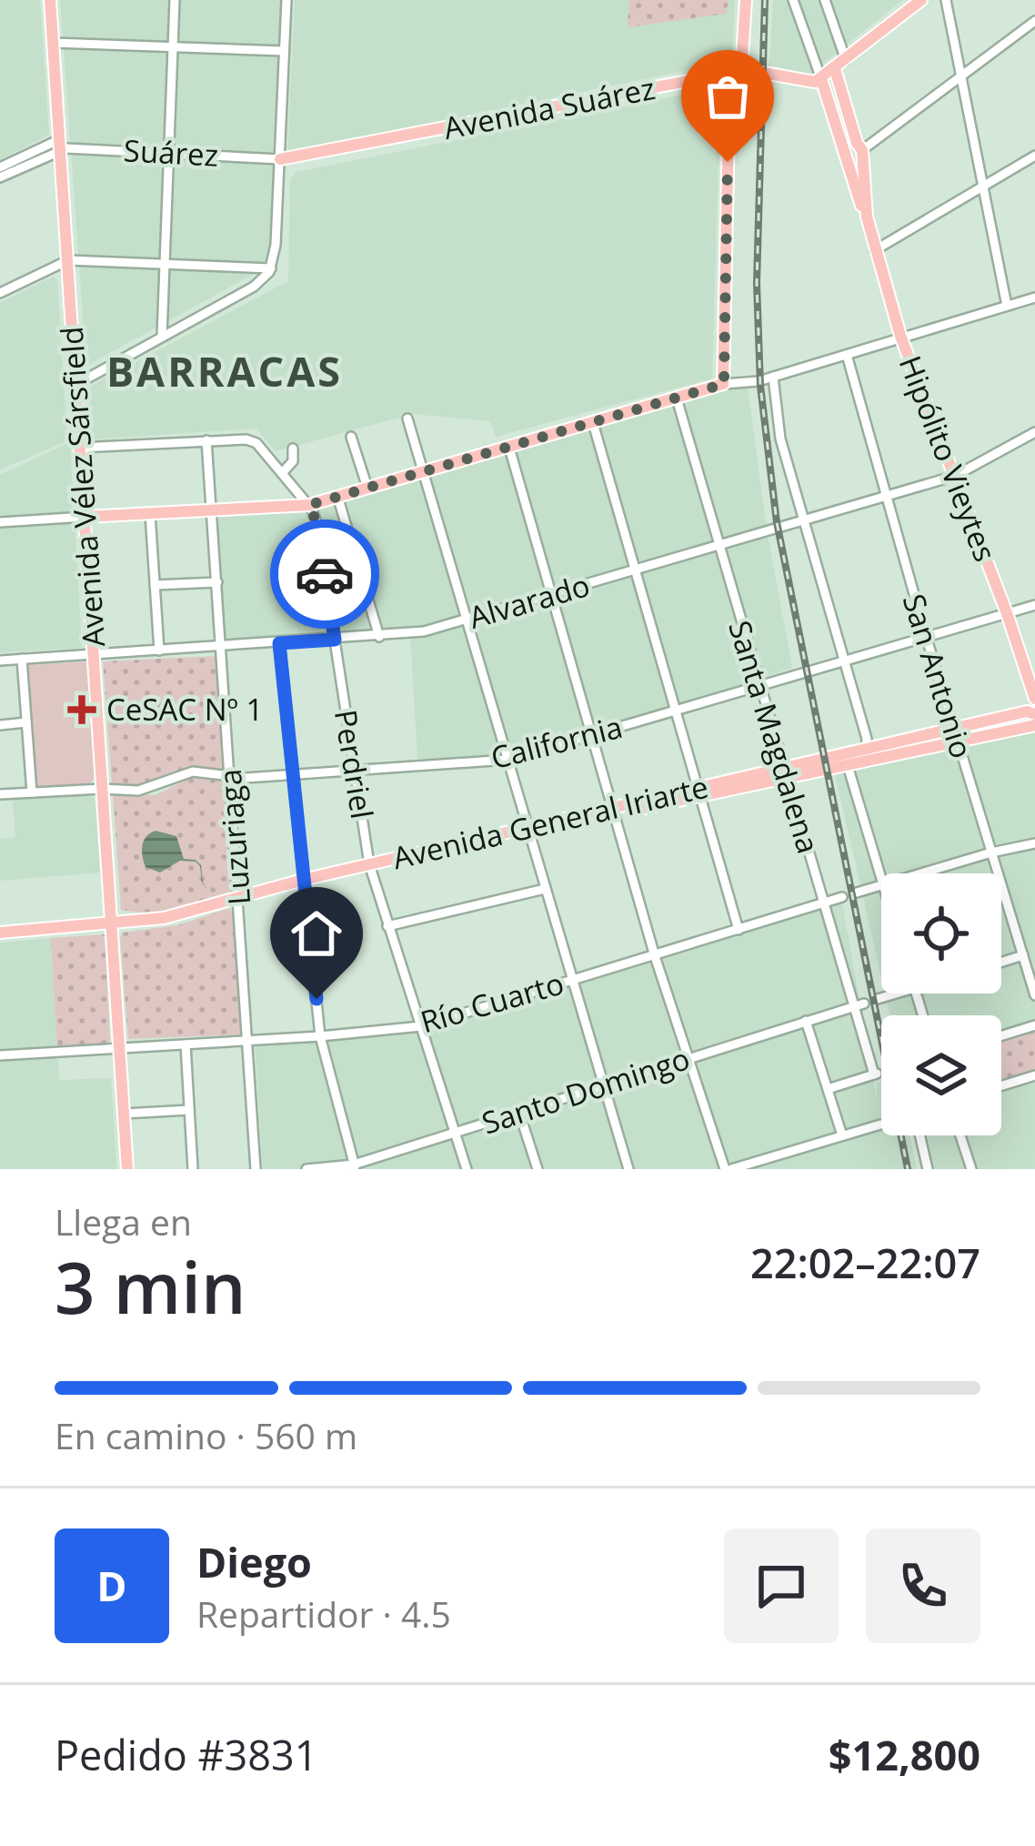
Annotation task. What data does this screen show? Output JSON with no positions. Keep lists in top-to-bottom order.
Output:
{
  "streets": {
    "main road": [
      "Avenida Suárez",
      "Hipólito Vieytes",
      "Avenida Vélez Sársfield",
      "Avenida General Iriarte"
    ],
    "street": [
      "Suárez",
      "Alvarado",
      "San Antonio",
      "Santa Magdalena",
      "California",
      "Perdriel",
      "Luzuriaga",
      "Río Cuarto",
      "Santo Domingo"
    ]
  },
  "crossings": [
    ["Avenida Suárez", "Suárez"],
    ["Avenida Suárez", "Hipólito Vieytes"],
    ["Suárez", "Avenida Vélez Sársfield"],
    ["Hipólito Vieytes", "Alvarado"],
    ["Hipólito Vieytes", "California"],
    ["Avenida Vélez Sársfield", "Alvarado"],
    ["Avenida Vélez Sársfield", "California"],
    ["Avenida Vélez Sársfield", "Avenida General Iriarte"],
    ["Avenida Vélez Sársfield", "Río Cuarto"],
    ["Alvarado", "San Antonio"],
    ["Alvarado", "Santa Magdalena"],
    ["Alvarado", "Perdriel"],
    ["Alvarado", "Luzuriaga"],
    ["San Antonio", "California"],
    ["San Antonio", "Avenida General Iriarte"],
    ["Santa Magdalena", "California"],
    ["Santa Magdalena", "Avenida General Iriarte"],
    ["Santa Magdalena", "Río Cuarto"],
    ["Santa Magdalena", "Santo Domingo"],
    ["California", "Perdriel"],
    ["California", "Luzuriaga"],
    ["Perdriel", "Avenida General Iriarte"],
    ["Perdriel", "Luzuriaga"],
    ["Perdriel", "Río Cuarto"],
    ["Perdriel", "Santo Domingo"],
    ["Avenida General Iriarte", "Luzuriaga"],
    ["Luzuriaga", "Río Cuarto"]
  ],
  "districts": ["BARRACAS"],
  "places": {
    "health": ["CeSAC Nº 1"]
  },
  "page": {
    "heading": ["3 min", "Llega en", "22:02–22:07"],
    "panel": [
      "Diego",
      "Repartidor · 4.5",
      "Pedido #3831",
      "$12,800"
    ],
    "bar": "En camino · 560 m",
    "round": "D"
  }
}
